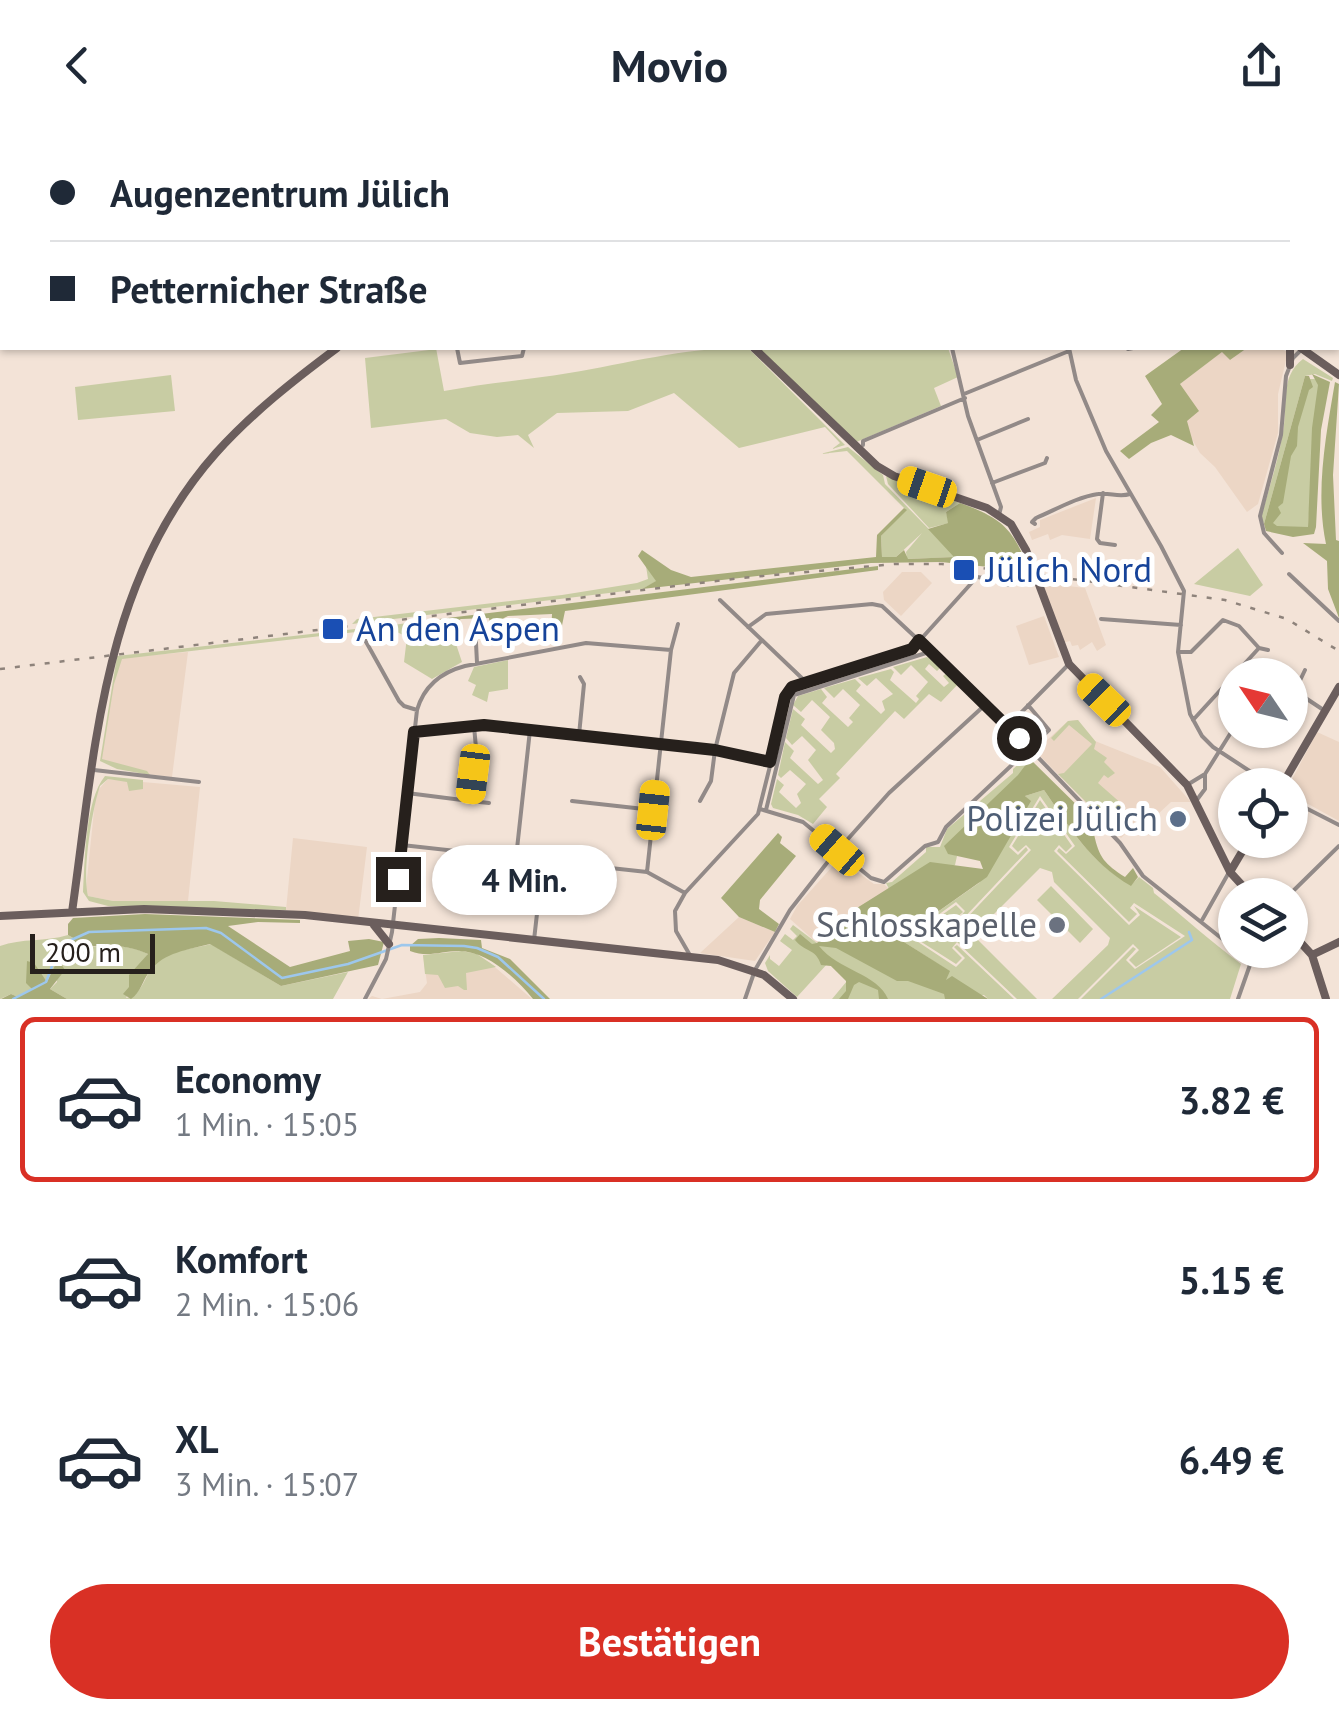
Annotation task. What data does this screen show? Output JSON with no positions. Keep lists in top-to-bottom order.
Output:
{
  "places": {
    "transit": ["Jülich Nord", "An den Aspen"],
    "other": ["Polizei Jülich", "Schlosskapelle"]
  },
  "scale_bar": "200 m",
  "north": "top left",
  "page": {
    "header": "Movio",
    "banner": ["Augenzentrum Jülich", "Petternicher Straße"],
    "bubble": "4 Min.",
    "scale": "200 m",
    "list": [
      {
        "name": "Economy",
        "note": "1 Min. · 15:05",
        "value": "3.82 €"
      },
      {
        "name": "Komfort",
        "note": "2 Min. · 15:06",
        "value": "5.15 €"
      },
      {
        "name": "XL",
        "note": "3 Min. · 15:07",
        "value": "6.49 €"
      }
    ],
    "buttons": "Bestätigen"
  }
}
